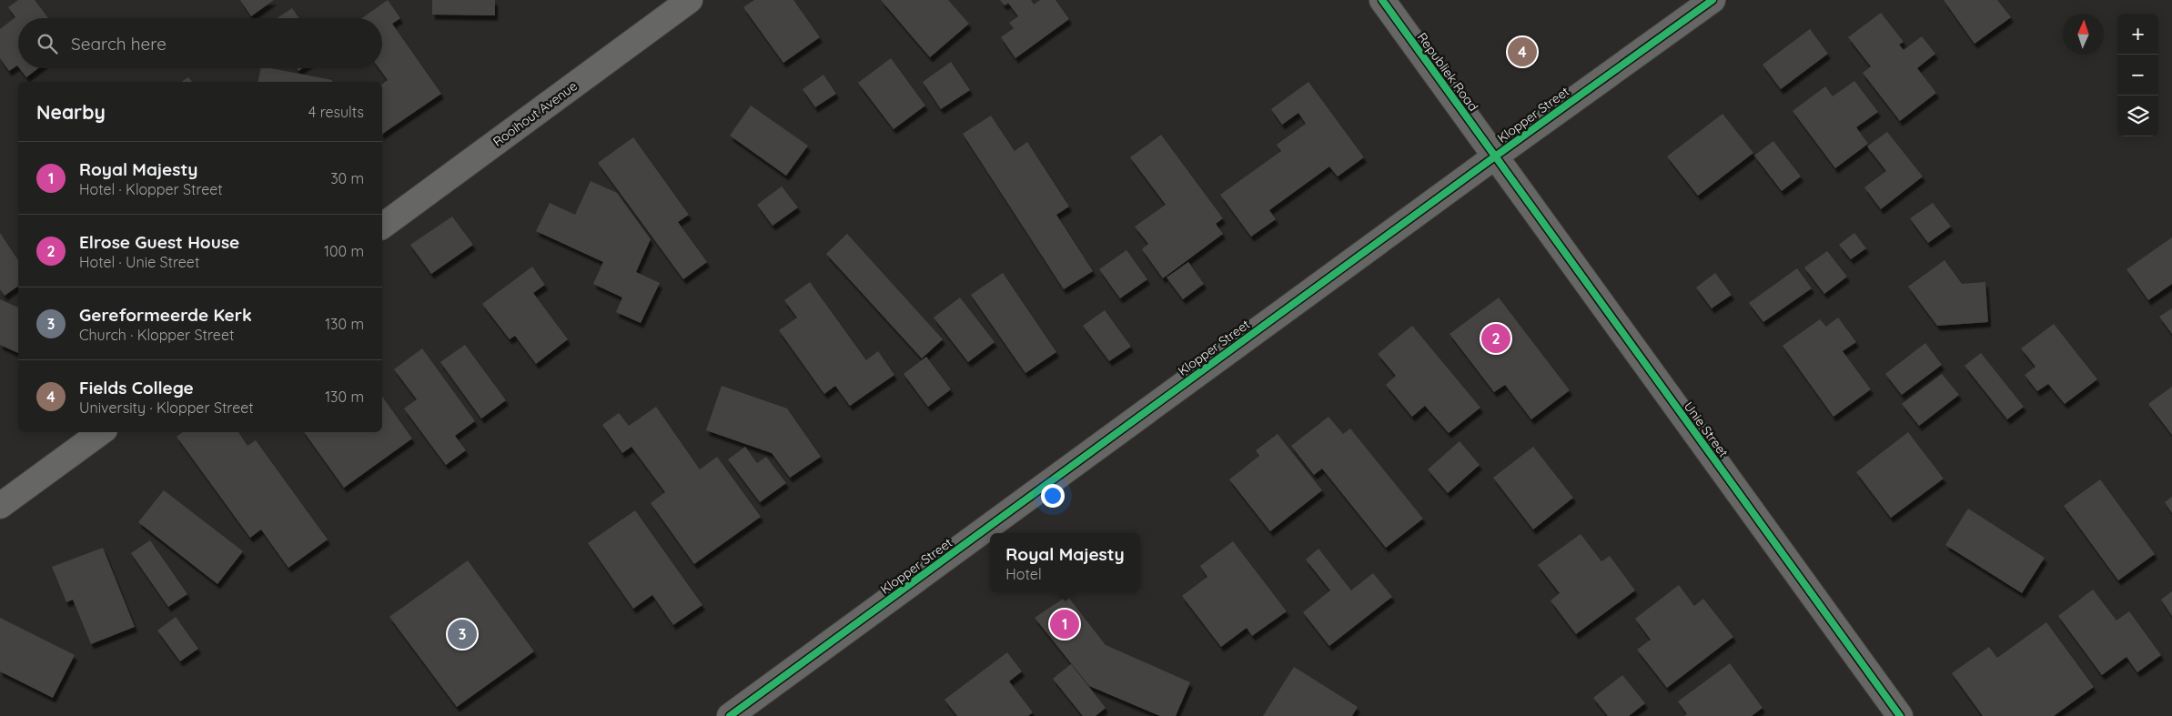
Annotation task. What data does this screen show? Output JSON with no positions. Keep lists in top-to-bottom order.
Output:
{
  "streets": {
    "street": [
      "Republiek Road",
      "Rooihout Avenue",
      "Klopper Street",
      "Unie Street"
    ]
  },
  "crossings": [
    ["Republiek Road", "Klopper Street"],
    ["Republiek Road", "Unie Street"],
    ["Klopper Street", "Unie Street"]
  ],
  "north": "top",
  "page": {
    "map_buttons": ["+", "−"],
    "search": "Search here",
    "pins": [
      "4",
      "2",
      "1",
      "3"
    ],
    "heading": ["Nearby", "4 results"],
    "list": [
      {
        "mark": "1",
        "name": "Royal Majesty",
        "note": "Hotel · Klopper Street",
        "value": "30 m"
      },
      {
        "mark": "2",
        "name": "Elrose Guest House",
        "note": "Hotel · Unie Street",
        "value": "100 m"
      },
      {
        "mark": "3",
        "name": "Gereformeerde Kerk",
        "note": "Church · Klopper Street",
        "value": "130 m"
      },
      {
        "mark": "4",
        "name": "Fields College",
        "note": "University · Klopper Street",
        "value": "130 m"
      }
    ],
    "popup": ["Royal Majesty", "Hotel"]
  }
}
